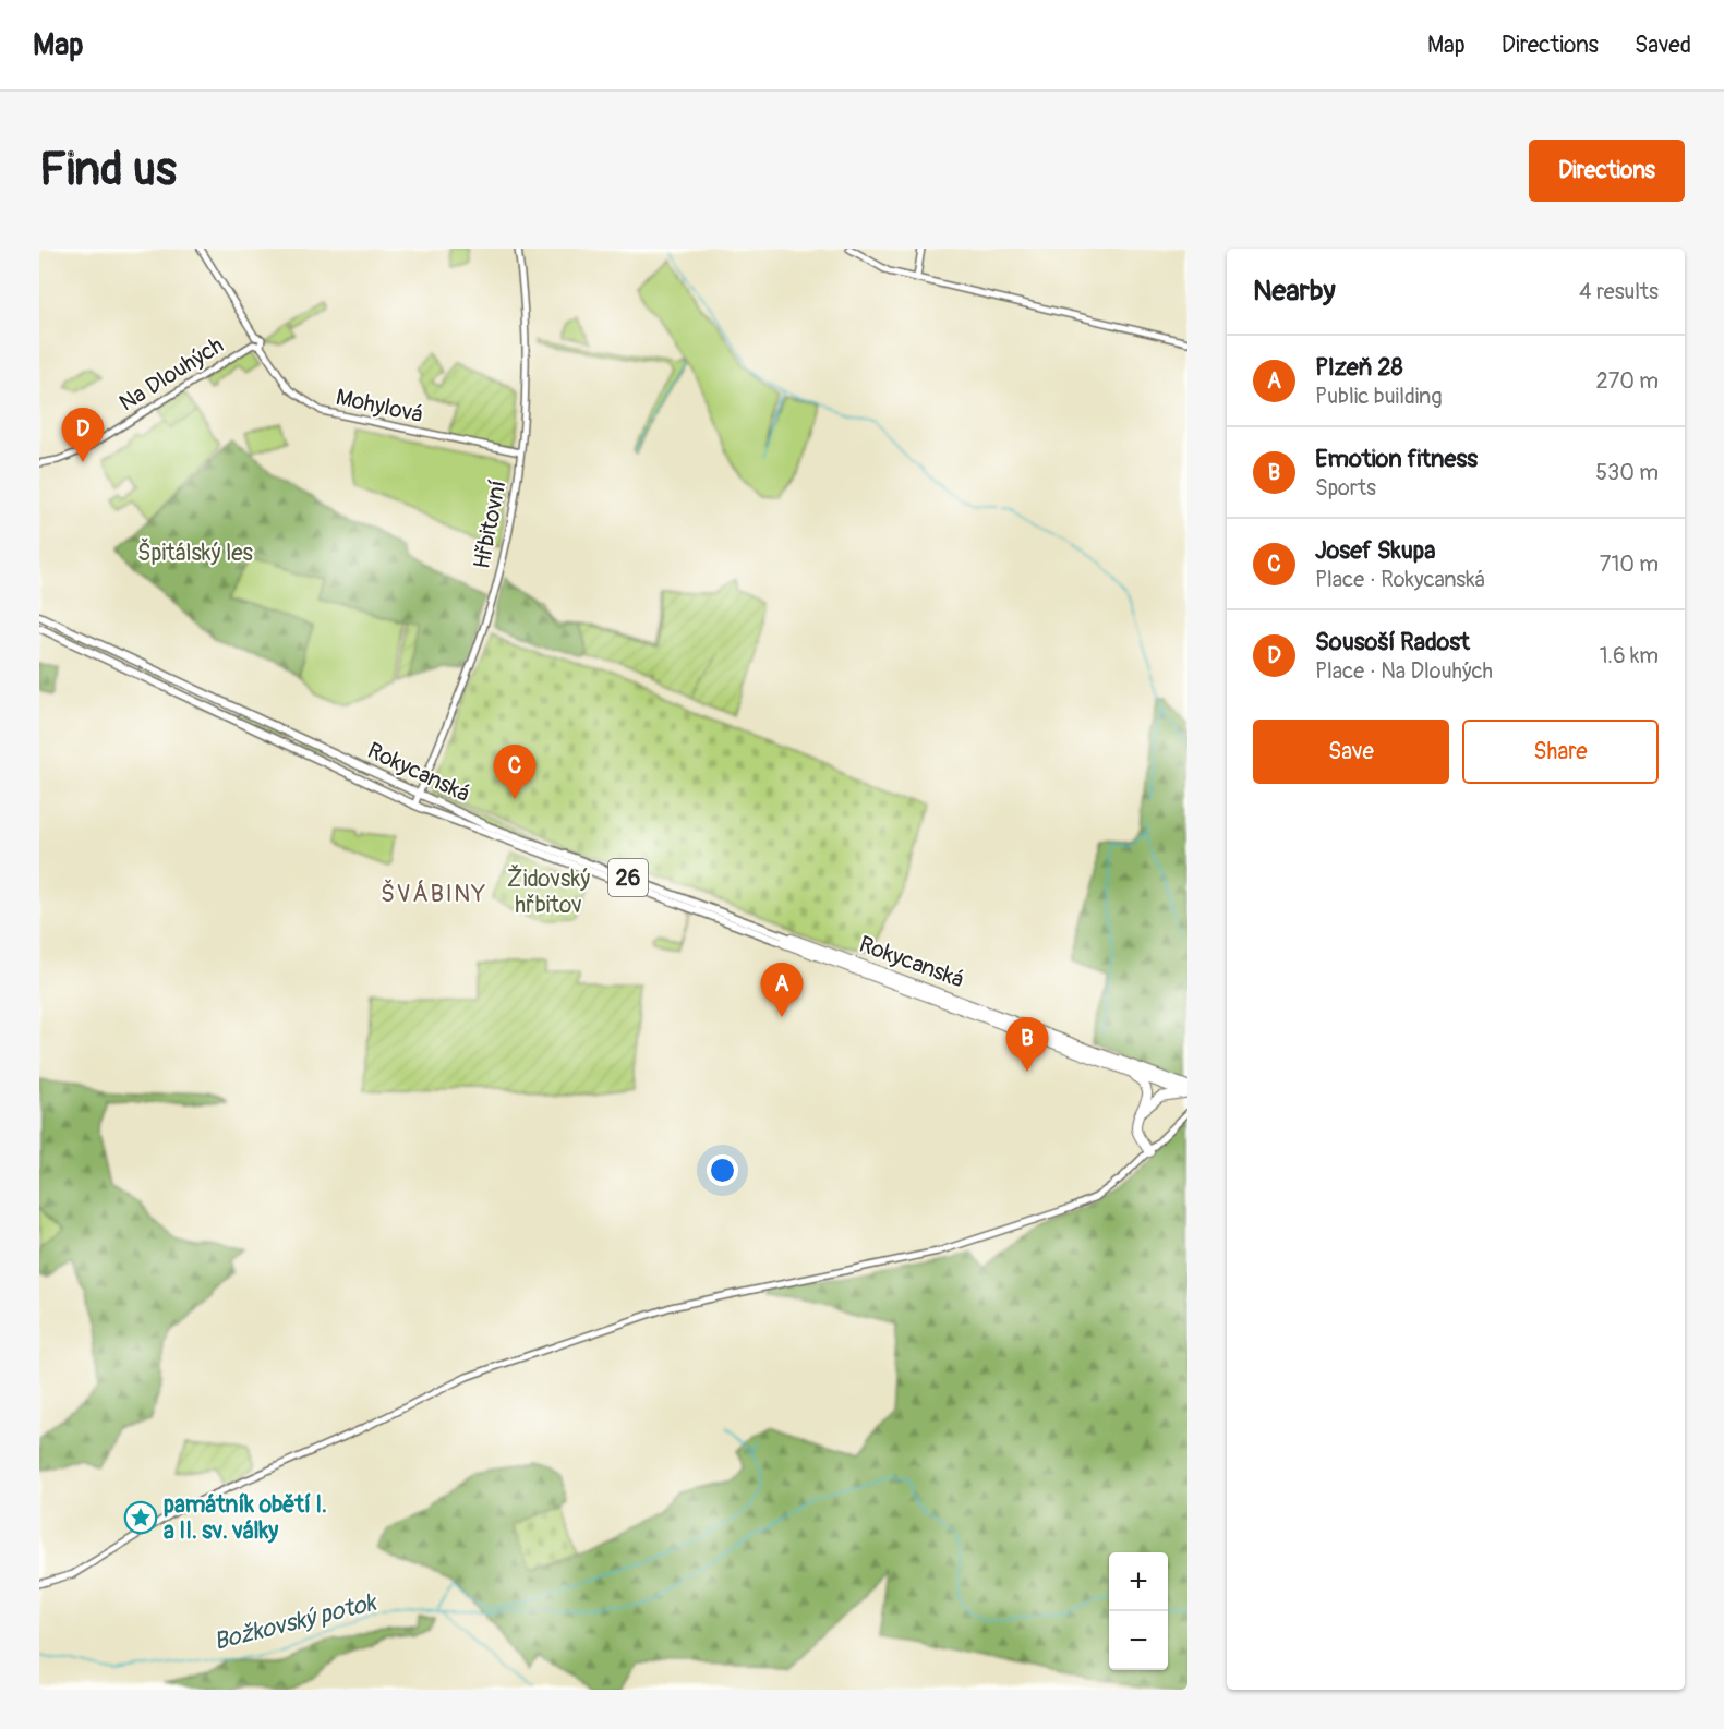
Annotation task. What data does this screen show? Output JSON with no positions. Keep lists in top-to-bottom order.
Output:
{
  "streets": {
    "highway": ["Rokycanská", "26"],
    "street": ["Na Dlouhých", "Mohylová", "Hřbitovní"]
  },
  "crossings": [
    ["Mohylová", "Hřbitovní"],
    ["Hřbitovní", "Rokycanská"],
    ["Rokycanská", "26"]
  ],
  "districts": ["ŠVÁBINY"],
  "water": ["Božkovský potok"],
  "parks": ["Špitálský les", "Židovský hřbitov"],
  "places": {
    "place": ["památník obětí I. a II. sv. války"]
  },
  "page": {
    "header": "Map",
    "nav": ["Map", "Directions", "Saved"],
    "buttons": [
      "Directions",
      ["Save", "Share"]
    ],
    "title": "Find us",
    "heading": ["Nearby", "4 results"],
    "list": [
      {
        "mark": "A",
        "name": "Plzeň 28",
        "note": "Public building",
        "value": "270 m"
      },
      {
        "mark": "B",
        "name": "Emotion fitness",
        "note": "Sports",
        "value": "530 m"
      },
      {
        "mark": "C",
        "name": "Josef Skupa",
        "note": "Place · Rokycanská",
        "value": "710 m"
      },
      {
        "mark": "D",
        "name": "Sousoší Radost",
        "note": "Place · Na Dlouhých",
        "value": "1.6 km"
      }
    ],
    "pins": [
      "D",
      "C",
      "A",
      "B"
    ],
    "map_buttons": ["+", "−"]
  }
}
